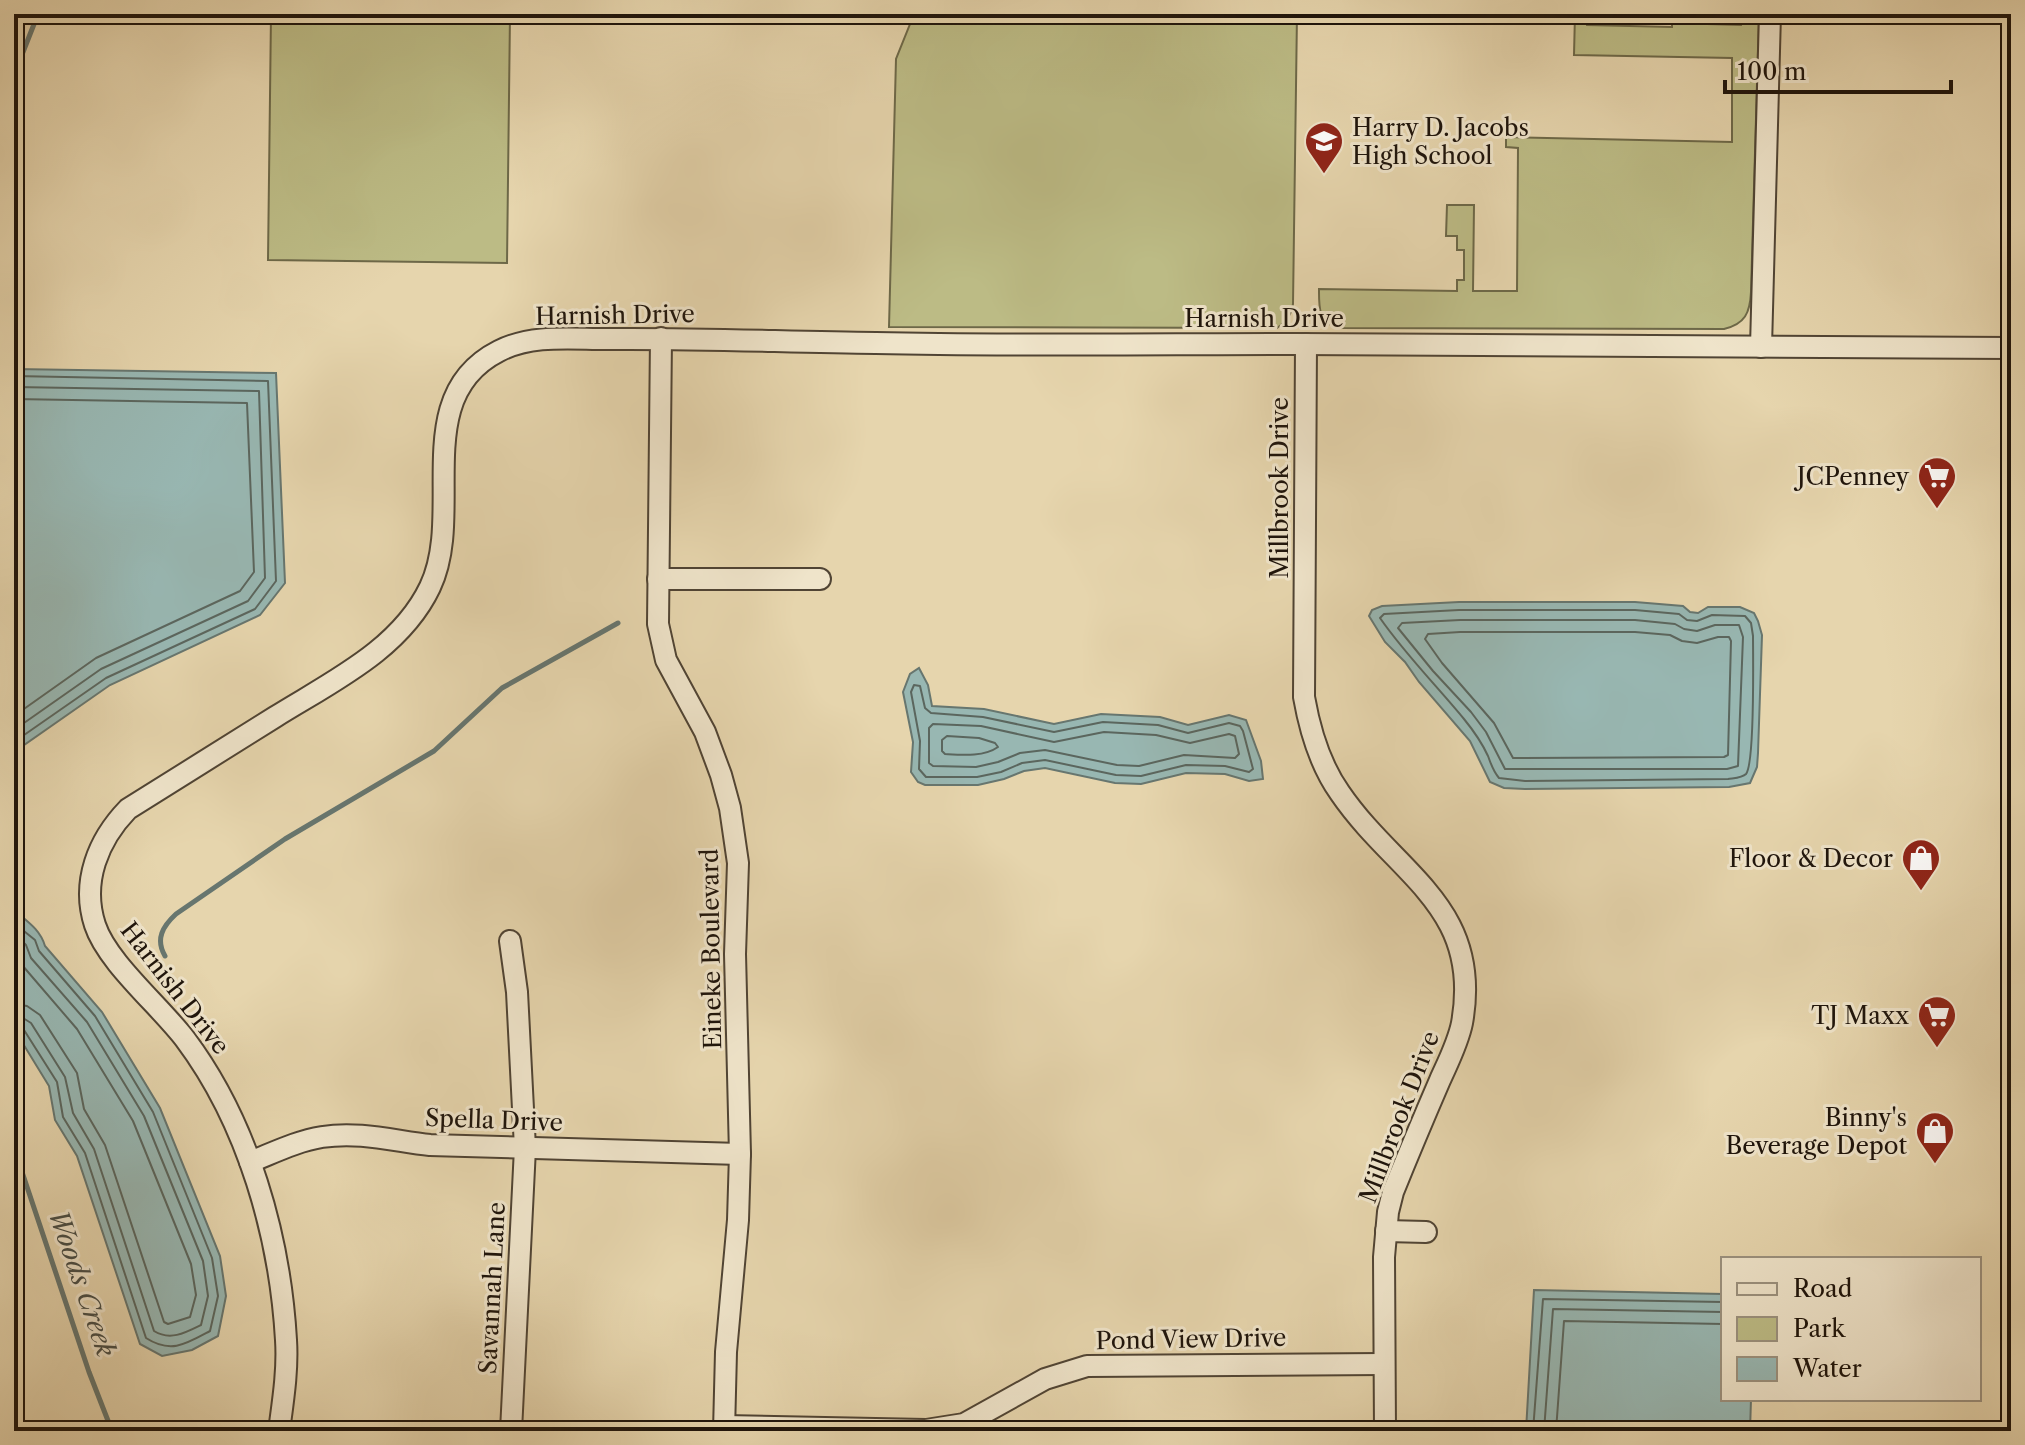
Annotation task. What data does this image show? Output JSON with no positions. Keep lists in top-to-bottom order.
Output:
{
  "streets": {
    "street": [
      "Harnish Drive",
      "Millbrook Drive",
      "Eineke Boulevard",
      "Spella Drive",
      "Savannah Lane",
      "Pond View Drive"
    ]
  },
  "crossings": [
    ["Harnish Drive", "Millbrook Drive"],
    ["Harnish Drive", "Eineke Boulevard"],
    ["Harnish Drive", "Spella Drive"],
    ["Millbrook Drive", "Pond View Drive"],
    ["Eineke Boulevard", "Spella Drive"],
    ["Eineke Boulevard", "Pond View Drive"],
    ["Spella Drive", "Savannah Lane"]
  ],
  "water": ["Woods Creek"],
  "places": {
    "school or university": ["Harry D. Jacobs High School"],
    "supermarket": ["JCPenney", "TJ Maxx"],
    "shop": ["Floor & Decor", "Binny's Beverage Depot"]
  },
  "legend": ["Road", "Park", "Water"],
  "scale_bar": "100 m"
}
